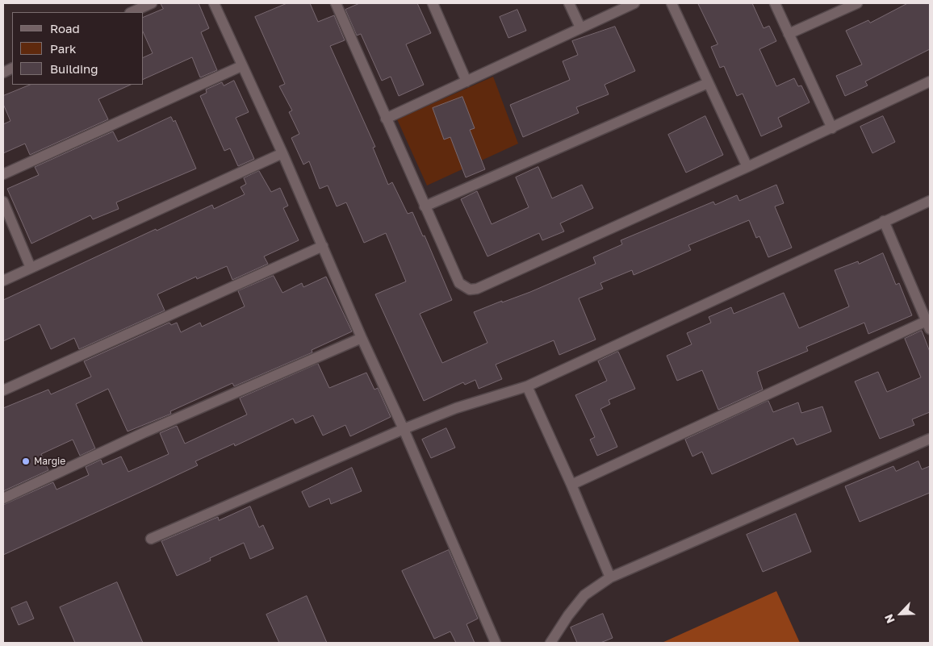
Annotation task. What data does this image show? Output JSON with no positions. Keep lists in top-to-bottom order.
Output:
{
  "places": ["Margie"],
  "legend": ["Road", "Park", "Building"],
  "north": "bottom left"
}
